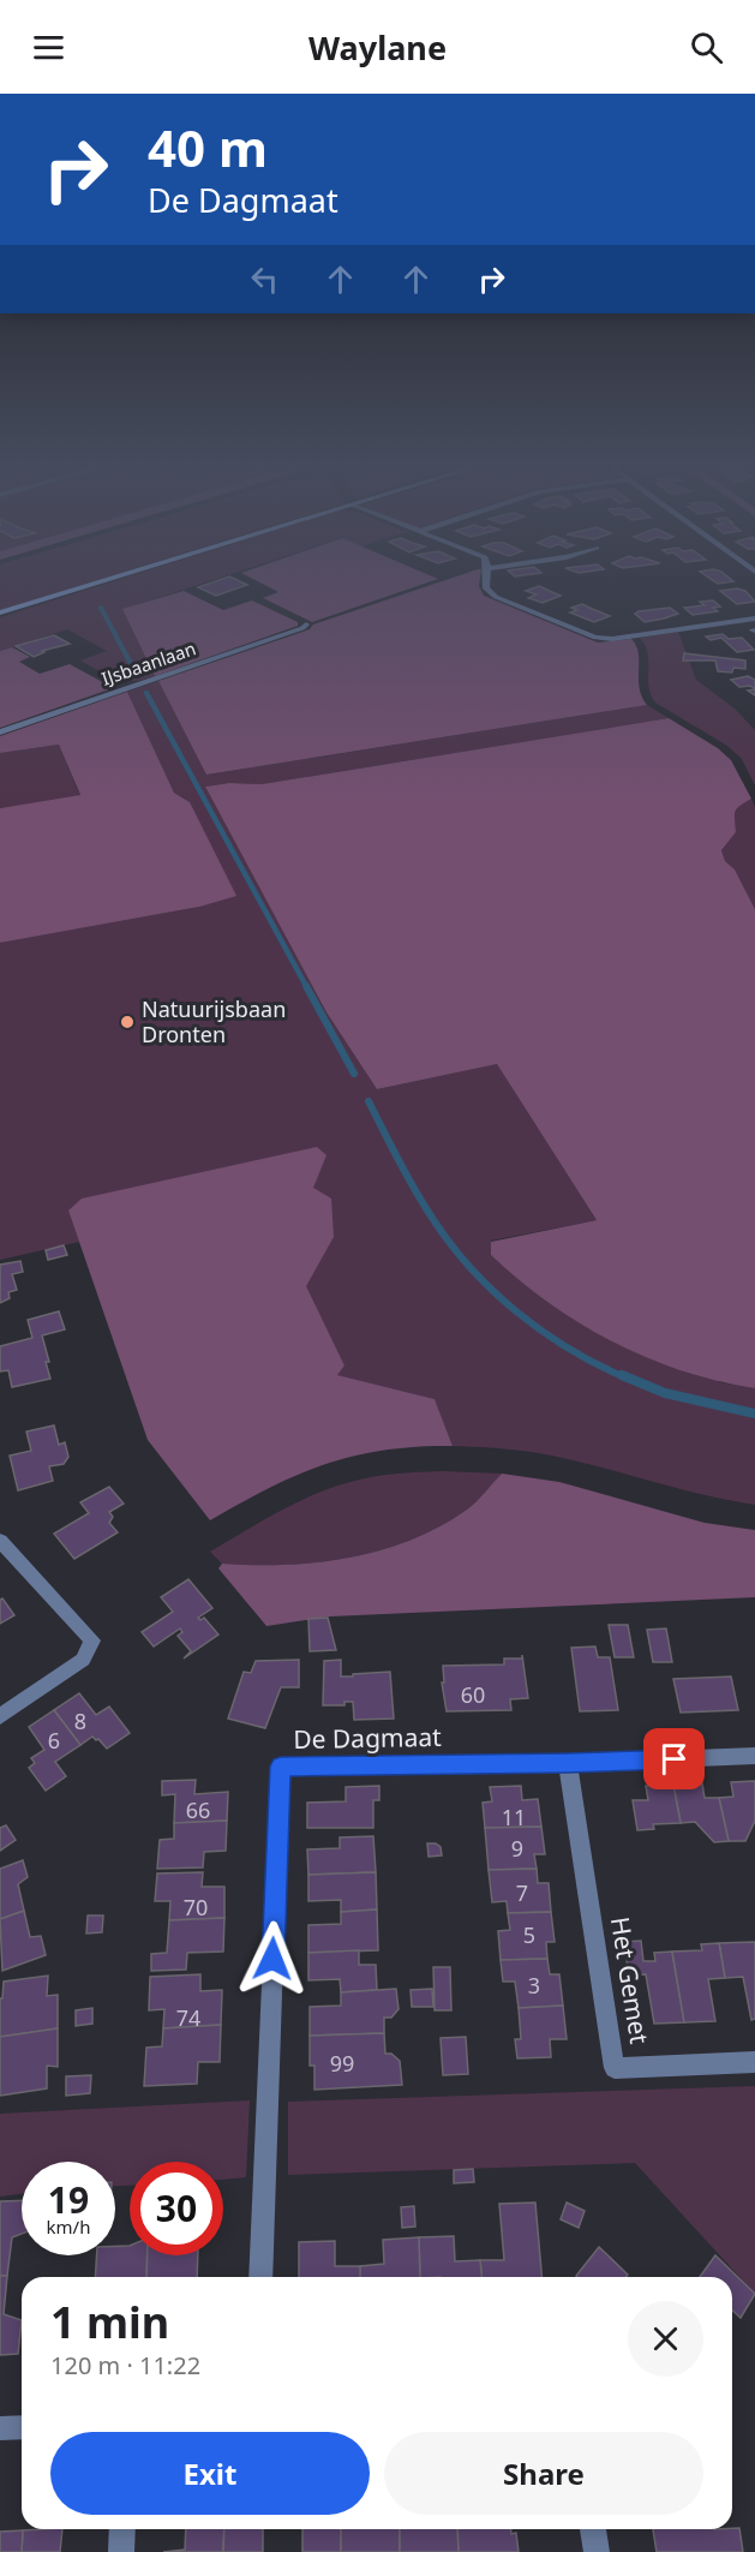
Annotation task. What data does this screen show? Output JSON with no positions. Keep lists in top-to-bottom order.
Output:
{
  "streets": {
    "street": ["IJsbaanlaan", "De Dagmaat", "Het Gemet"]
  },
  "crossings": [
    ["De Dagmaat", "Het Gemet"]
  ],
  "places": ["Natuurijsbaan Dronten"],
  "house_numbers": [
    "60",
    "8",
    "6",
    "66",
    "11",
    "9",
    "7",
    "70",
    "5",
    "3",
    "74",
    "99"
  ],
  "page": {
    "header": "Waylane",
    "turn": ["40 m", "De Dagmaat"],
    "speed": "19 km/h",
    "limit": "30",
    "heading": ["1 min", "120 m · 11:22"],
    "buttons": ["Exit", "Share"]
  }
}
